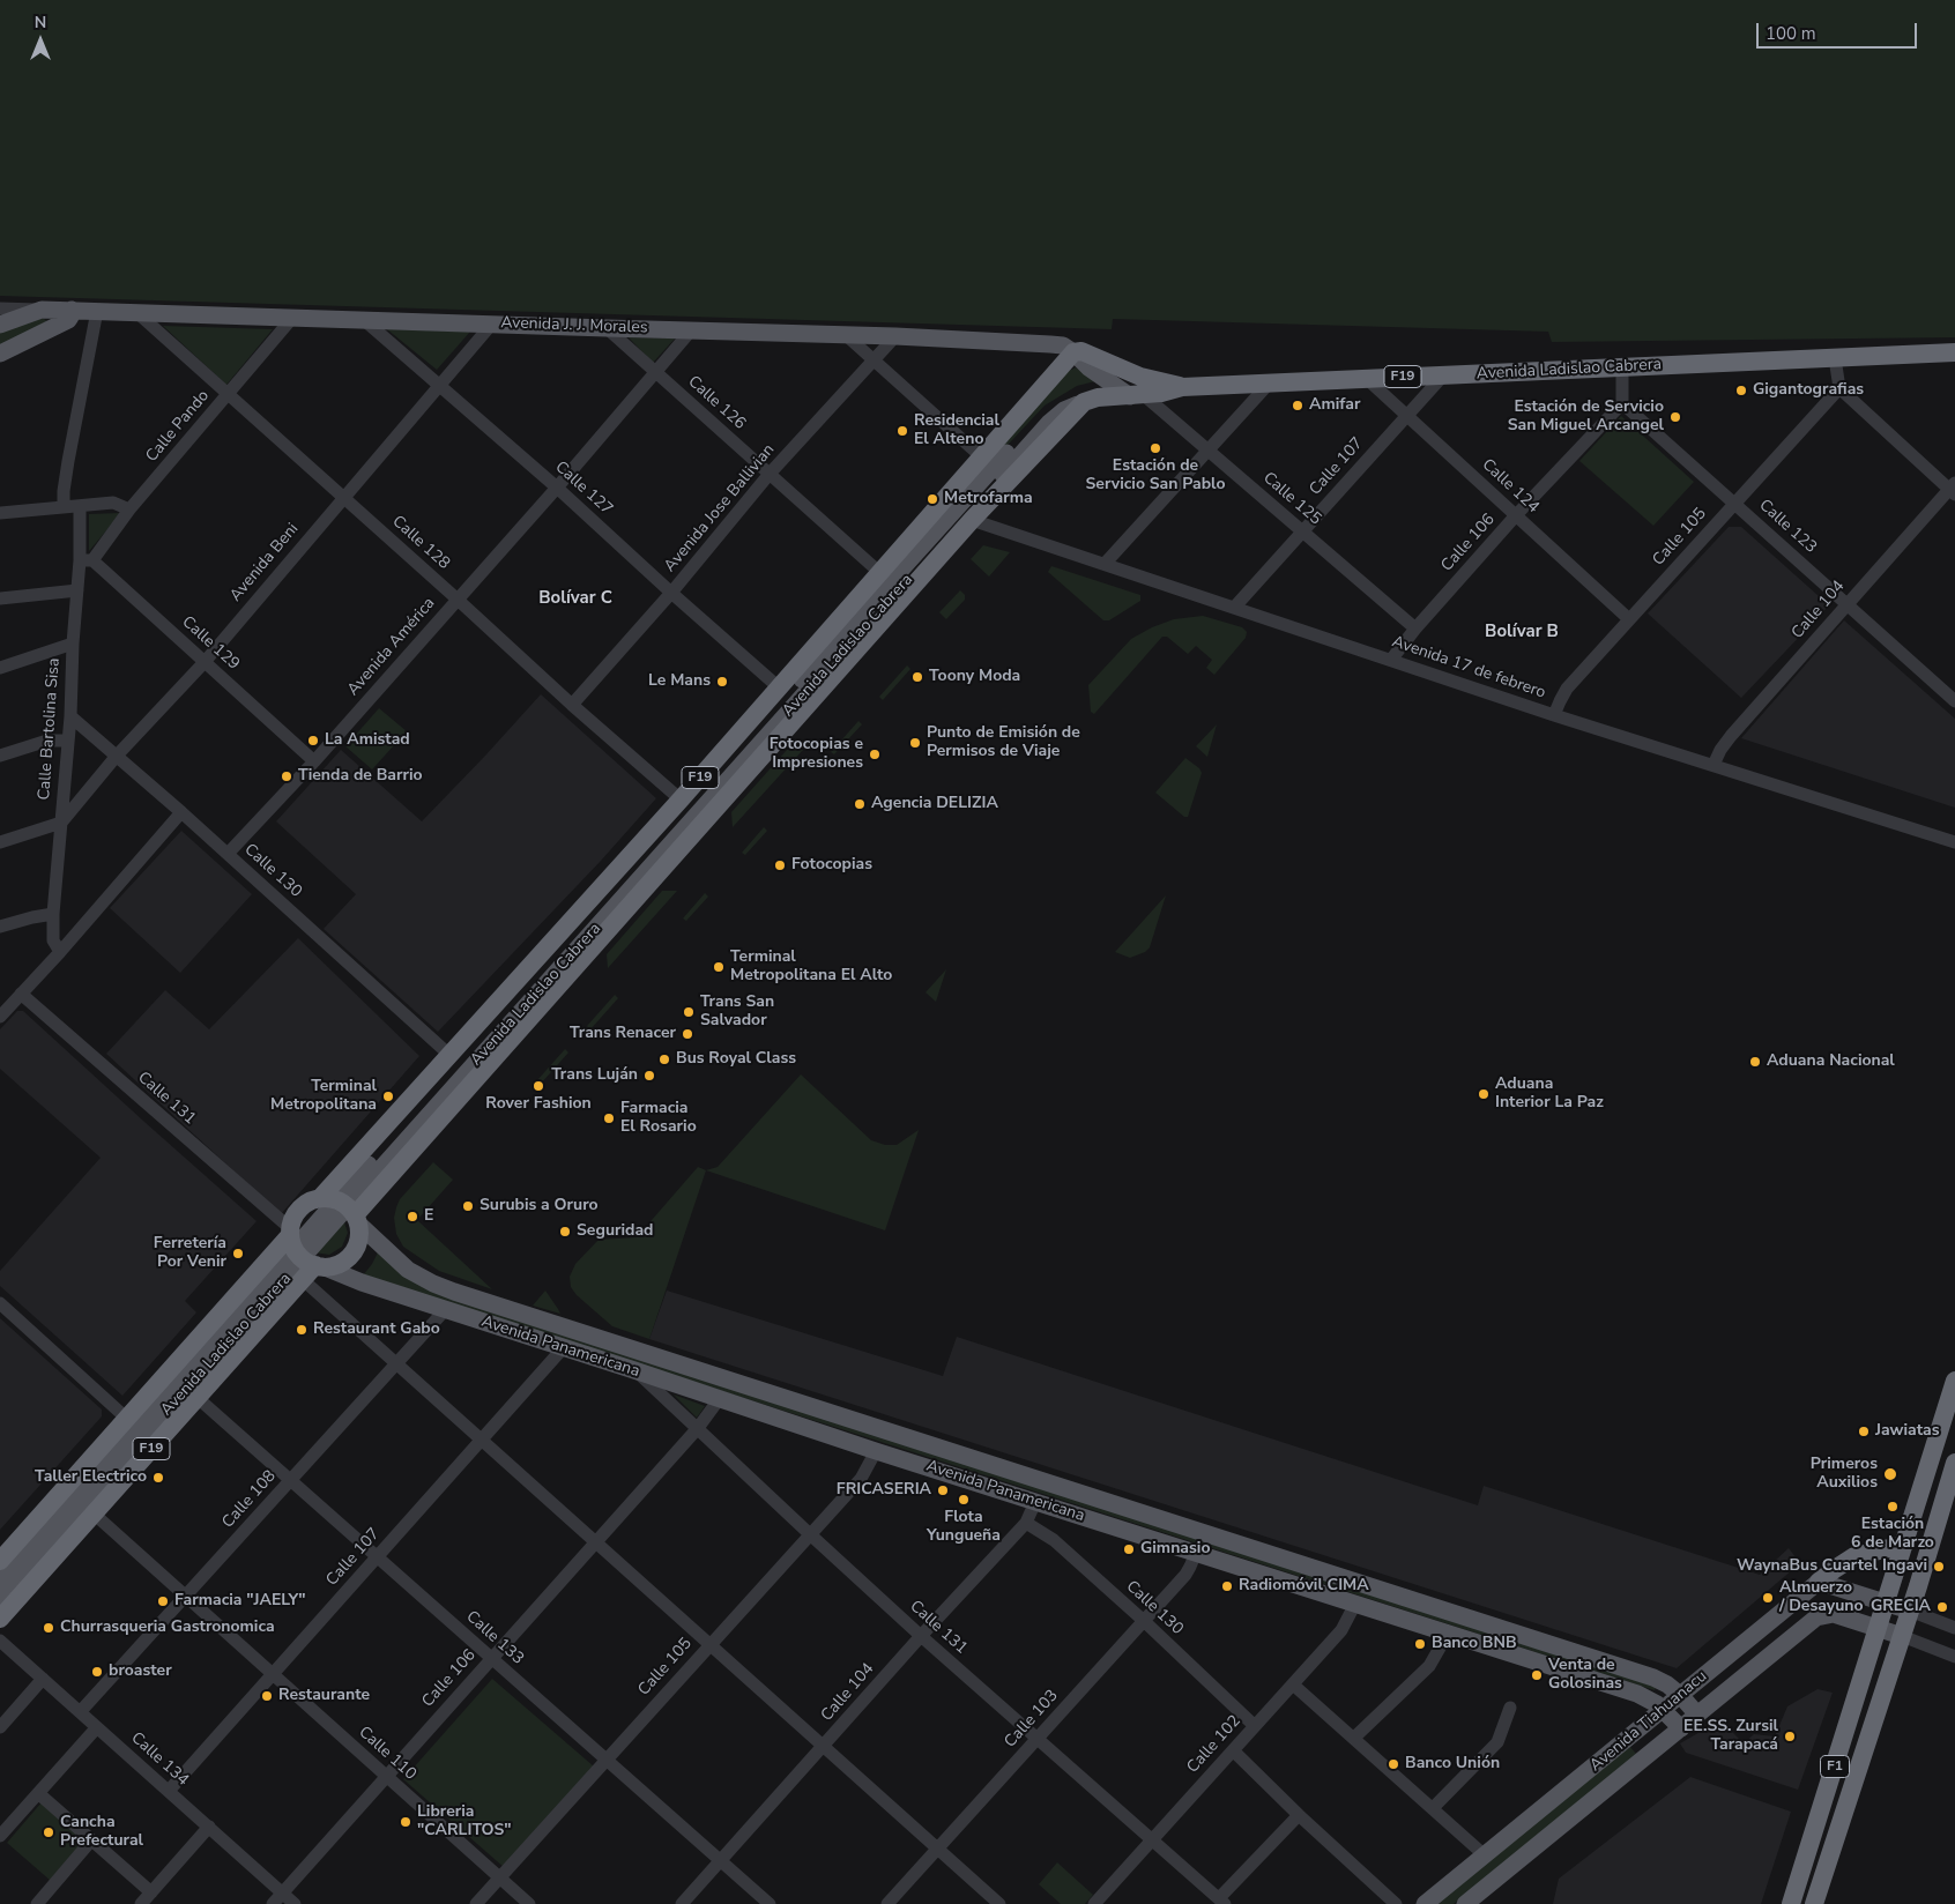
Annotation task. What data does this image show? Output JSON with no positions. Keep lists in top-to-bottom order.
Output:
{
  "streets": {
    "highway": ["Avenida Ladislao Cabrera", "F19", "F1"],
    "main road": ["Avenida J. J. Morales", "Avenida Panamericana", "Avenida Tiahuanacu"],
    "street": [
      "Calle 126",
      "Calle Pando",
      "Calle 107",
      "Calle 124",
      "Calle 127",
      "Calle 125",
      "Avenida Jose Ballivian",
      "Calle 123",
      "Calle 105",
      "Calle 128",
      "Calle 106",
      "Avenida Beni",
      "Calle 104",
      "Calle 129",
      "Avenida América",
      "Avenida 17 de febrero",
      "Calle Bartolina Sisa",
      "Calle 130",
      "Calle 131",
      "Calle 108",
      "Calle 133",
      "Calle 103",
      "Calle 102",
      "Calle 110",
      "Calle 134"
    ]
  },
  "crossings": [
    ["Avenida J. J. Morales", "Avenida Ladislao Cabrera"],
    ["Avenida J. J. Morales", "Calle 126"],
    ["Avenida J. J. Morales", "Calle Pando"],
    ["Avenida J. J. Morales", "Calle 127"],
    ["Avenida J. J. Morales", "Avenida Jose Ballivian"],
    ["Avenida J. J. Morales", "Calle 128"],
    ["Avenida J. J. Morales", "Avenida Beni"],
    ["Avenida J. J. Morales", "Avenida América"],
    ["Avenida Ladislao Cabrera", "F19"],
    ["Avenida Ladislao Cabrera", "Calle 126"],
    ["Avenida Ladislao Cabrera", "Calle 107"],
    ["Avenida Ladislao Cabrera", "Calle 124"],
    ["Avenida Ladislao Cabrera", "Calle 127"],
    ["Avenida Ladislao Cabrera", "Calle 125"],
    ["Avenida Ladislao Cabrera", "Calle 128"],
    ["Avenida Ladislao Cabrera", "Avenida 17 de febrero"],
    ["Avenida Ladislao Cabrera", "Calle 130"],
    ["Avenida Ladislao Cabrera", "Calle 131"],
    ["Avenida Ladislao Cabrera", "Avenida Panamericana"],
    ["Avenida Ladislao Cabrera", "Calle 133"],
    ["Avenida Ladislao Cabrera", "Calle 110"],
    ["F19", "Calle 131"],
    ["F19", "Avenida Panamericana"],
    ["Calle 126", "Avenida Jose Ballivian"],
    ["Calle 126", "Avenida América"],
    ["Calle Pando", "Calle 128"],
    ["Calle Pando", "Calle 129"],
    ["Calle Pando", "Calle Bartolina Sisa"],
    ["Calle 107", "Calle 124"],
    ["Calle 107", "Calle 125"],
    ["Calle 107", "Avenida 17 de febrero"],
    ["Calle 107", "Calle 131"],
    ["Calle 107", "Avenida Panamericana"],
    ["Calle 107", "Calle 133"],
    ["Calle 107", "Calle 110"],
    ["Calle 107", "Calle 134"],
    ["Calle 124", "Calle 105"],
    ["Calle 124", "Calle 106"],
    ["Calle 127", "Avenida Jose Ballivian"],
    ["Calle 127", "Avenida Beni"],
    ["Calle 127", "Avenida América"],
    ["Calle 125", "Calle 106"],
    ["Avenida Jose Ballivian", "Calle 128"],
    ["Calle 123", "Calle 105"],
    ["Calle 123", "Calle 106"],
    ["Calle 123", "Calle 104"],
    ["Calle 105", "Avenida 17 de febrero"],
    ["Calle 105", "Calle 131"],
    ["Calle 105", "Avenida Panamericana"],
    ["Calle 105", "Calle 133"],
    ["Calle 105", "Calle 110"],
    ["Calle 128", "Avenida Beni"],
    ["Calle 128", "Avenida América"],
    ["Calle 106", "Avenida 17 de febrero"],
    ["Calle 106", "Calle 131"],
    ["Calle 106", "Avenida Panamericana"],
    ["Calle 106", "Calle 133"],
    ["Calle 106", "Calle 110"],
    ["Calle 106", "Calle 134"],
    ["Avenida Beni", "Calle 129"],
    ["Avenida Beni", "Calle Bartolina Sisa"],
    ["Avenida Beni", "Calle 130"],
    ["Calle 104", "Avenida 17 de febrero"],
    ["Calle 104", "Calle 130"],
    ["Calle 104", "Calle 131"],
    ["Calle 104", "Avenida Panamericana"],
    ["Calle 104", "Calle 133"],
    ["Calle 129", "Avenida América"],
    ["Calle 129", "Calle Bartolina Sisa"],
    ["Avenida América", "Calle 130"],
    ["Calle Bartolina Sisa", "Calle 130"],
    ["Calle 130", "Calle 103"],
    ["Calle 130", "Calle 102"],
    ["Calle 131", "Avenida Panamericana"],
    ["Calle 131", "Calle 108"],
    ["Calle 131", "Calle 103"],
    ["Calle 131", "Calle 102"],
    ["Avenida Panamericana", "Calle 108"],
    ["Avenida Panamericana", "Calle 103"],
    ["Avenida Panamericana", "Avenida Tiahuanacu"],
    ["Avenida Panamericana", "Calle 102"],
    ["Calle 108", "Calle 133"],
    ["Calle 108", "Calle 110"],
    ["Calle 108", "Calle 134"],
    ["Avenida Tiahuanacu", "F1"]
  ],
  "districts": ["Bolívar C", "Bolívar B"],
  "places": [
    "Gigantografias",
    "Amifar",
    "Estación de Servicio San Miguel Arcangel",
    "Residencial El Alteno",
    "Estación de Servicio San Pablo",
    "Metrofarma",
    "Toony Moda",
    "Le Mans",
    "La Amistad",
    "Punto de Emisión de Permisos de Viaje",
    "Fotocopias e Impresiones",
    "Tienda de Barrio",
    "Agencia DELIZIA",
    "Fotocopias",
    "Terminal Metropolitana El Alto",
    "Trans San Salvador",
    "Trans Renacer",
    "Bus Royal Class",
    "Aduana Nacional",
    "Trans Luján",
    "Rover Fashion",
    "Aduana Interior La Paz",
    "Terminal Metropolitana",
    "Farmacia El Rosario",
    "Surubis a Oruro",
    "E",
    "Seguridad",
    "Ferretería Por Venir",
    "Restaurant Gabo",
    "Jawiatas",
    "Primeros Auxilios",
    "Taller Electrico",
    "FRICASERIA",
    "Flota Yungueña",
    "Estación 6 de Marzo",
    "Gimnasio",
    "WaynaBus Cuartel Ingavi",
    "Radiomóvil CIMA",
    "Almuerzo / Desayuno",
    "Farmacia \"JAELY\"",
    "GRECIA",
    "Churrasqueria Gastronomica",
    "Banco BNB",
    "broaster",
    "Venta de Golosinas",
    "Restaurante",
    "EE.SS. Zursil Tarapacá",
    "Banco Unión",
    "Libreria \"CARLITOS\"",
    "Cancha Prefectural"
  ],
  "scale_bar": "100 m",
  "north": "top"
}
